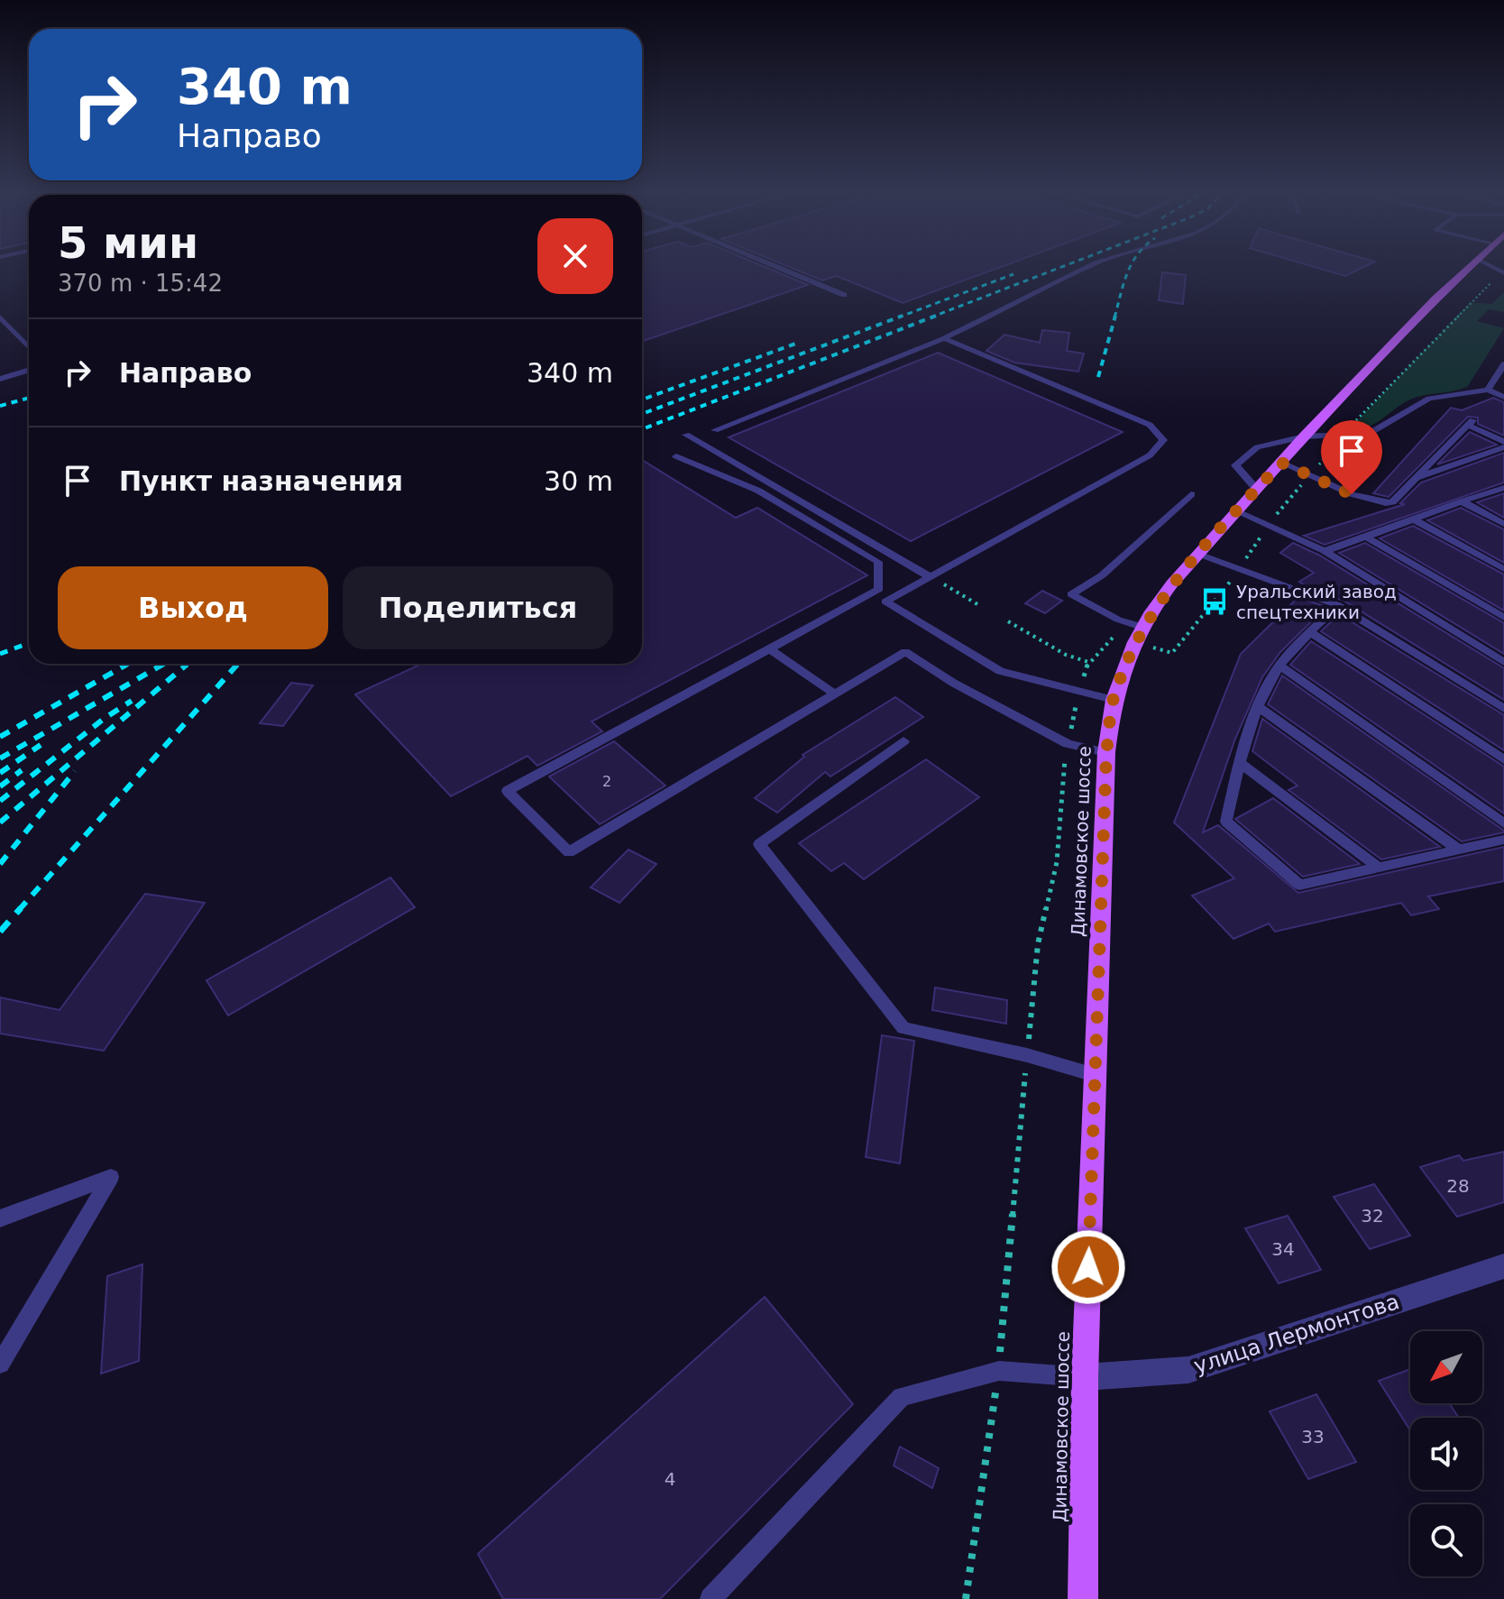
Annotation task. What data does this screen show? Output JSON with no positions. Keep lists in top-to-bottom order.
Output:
{
  "streets": {
    "main road": ["Динамовское шоссе"],
    "street": ["улица Лермонтова"]
  },
  "crossings": [
    ["Динамовское шоссе", "улица Лермонтова"]
  ],
  "places": {
    "bus stop": ["Уральский завод спецтехники"]
  },
  "house_numbers": [
    "2",
    "28",
    "32",
    "34",
    "33",
    "4"
  ],
  "north": "bottom left",
  "page": {
    "turn": ["340 m", "Направо"],
    "heading": ["5 мин", "370 m · 15:42"],
    "list": [
      {
        "name": "Направо",
        "value": "340 m"
      },
      {
        "name": "Пункт назначения",
        "value": "30 m"
      }
    ],
    "buttons": ["Выход", "Поделиться"]
  }
}
